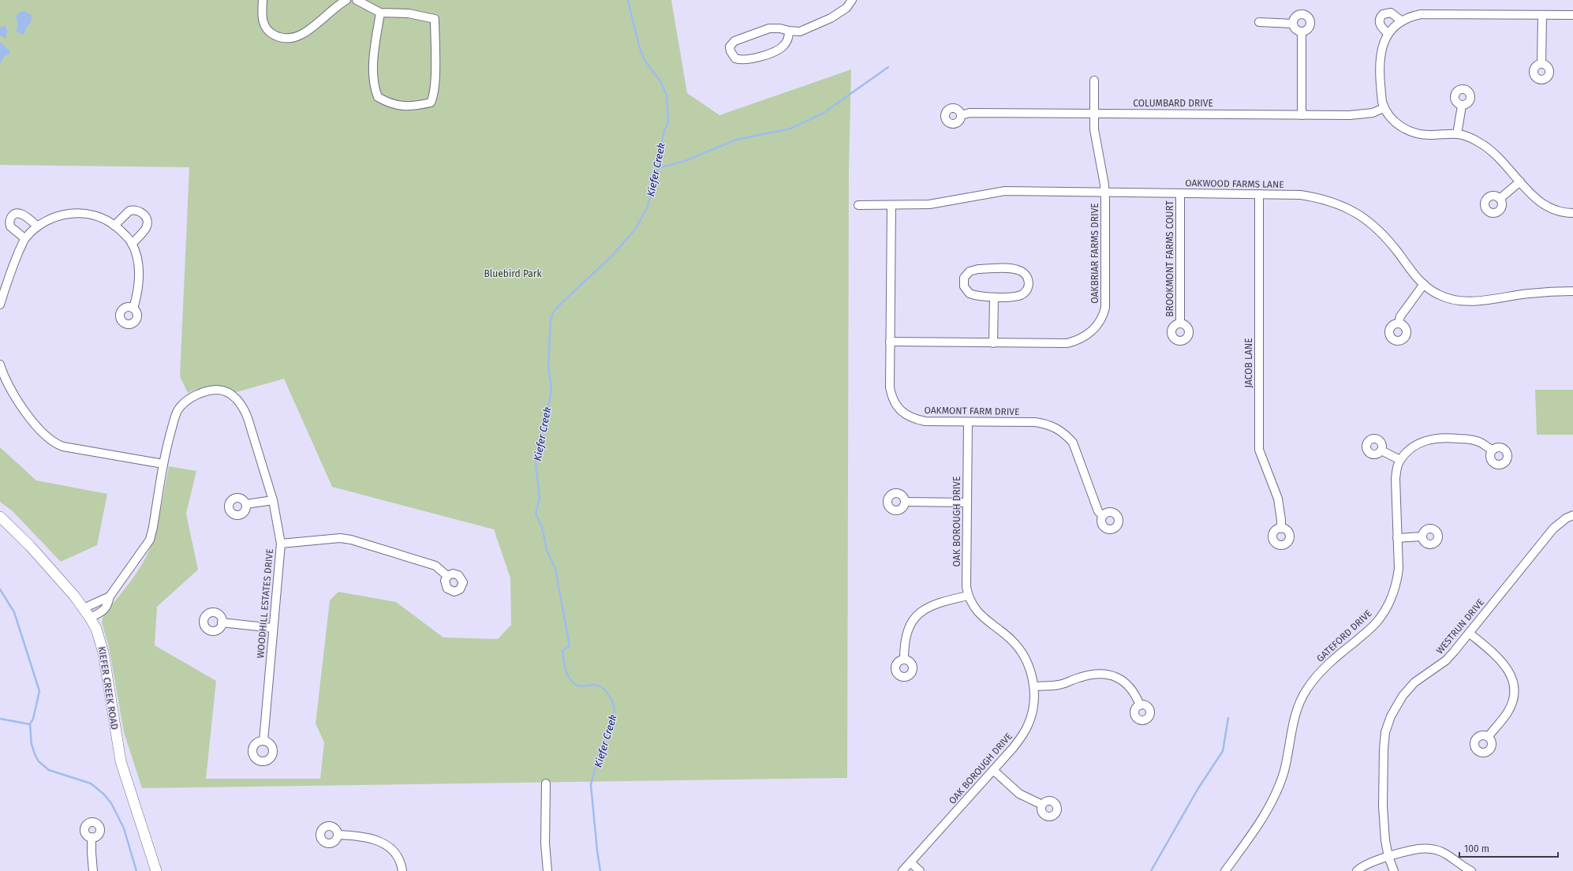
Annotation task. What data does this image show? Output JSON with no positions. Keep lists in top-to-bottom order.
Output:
{
  "streets": {
    "street": [
      "COLUMBARD DRIVE",
      "OAKWOOD FARMS LANE",
      "OAKBRIAR FARMS DRIVE",
      "BROOKMONT FARMS COURT",
      "JACOB LANE",
      "OAKMONT FARM DRIVE",
      "OAK BOROUGH DRIVE",
      "WOODHILL ESTATES DRIVE",
      "WESTRUN DRIVE",
      "GATEFORD DRIVE",
      "KIEFER CREEK ROAD"
    ]
  },
  "crossings": [
    ["COLUMBARD DRIVE", "OAKBRIAR FARMS DRIVE"],
    ["OAKWOOD FARMS LANE", "OAKBRIAR FARMS DRIVE"],
    ["OAKWOOD FARMS LANE", "BROOKMONT FARMS COURT"],
    ["OAKWOOD FARMS LANE", "JACOB LANE"],
    ["OAKWOOD FARMS LANE", "OAKMONT FARM DRIVE"],
    ["OAKBRIAR FARMS DRIVE", "OAKMONT FARM DRIVE"],
    ["OAKMONT FARM DRIVE", "OAK BOROUGH DRIVE"],
    ["WOODHILL ESTATES DRIVE", "KIEFER CREEK ROAD"]
  ],
  "water": ["Kiefer Creek"],
  "parks": ["Bluebird Park"],
  "scale_bar": "100 m"
}
